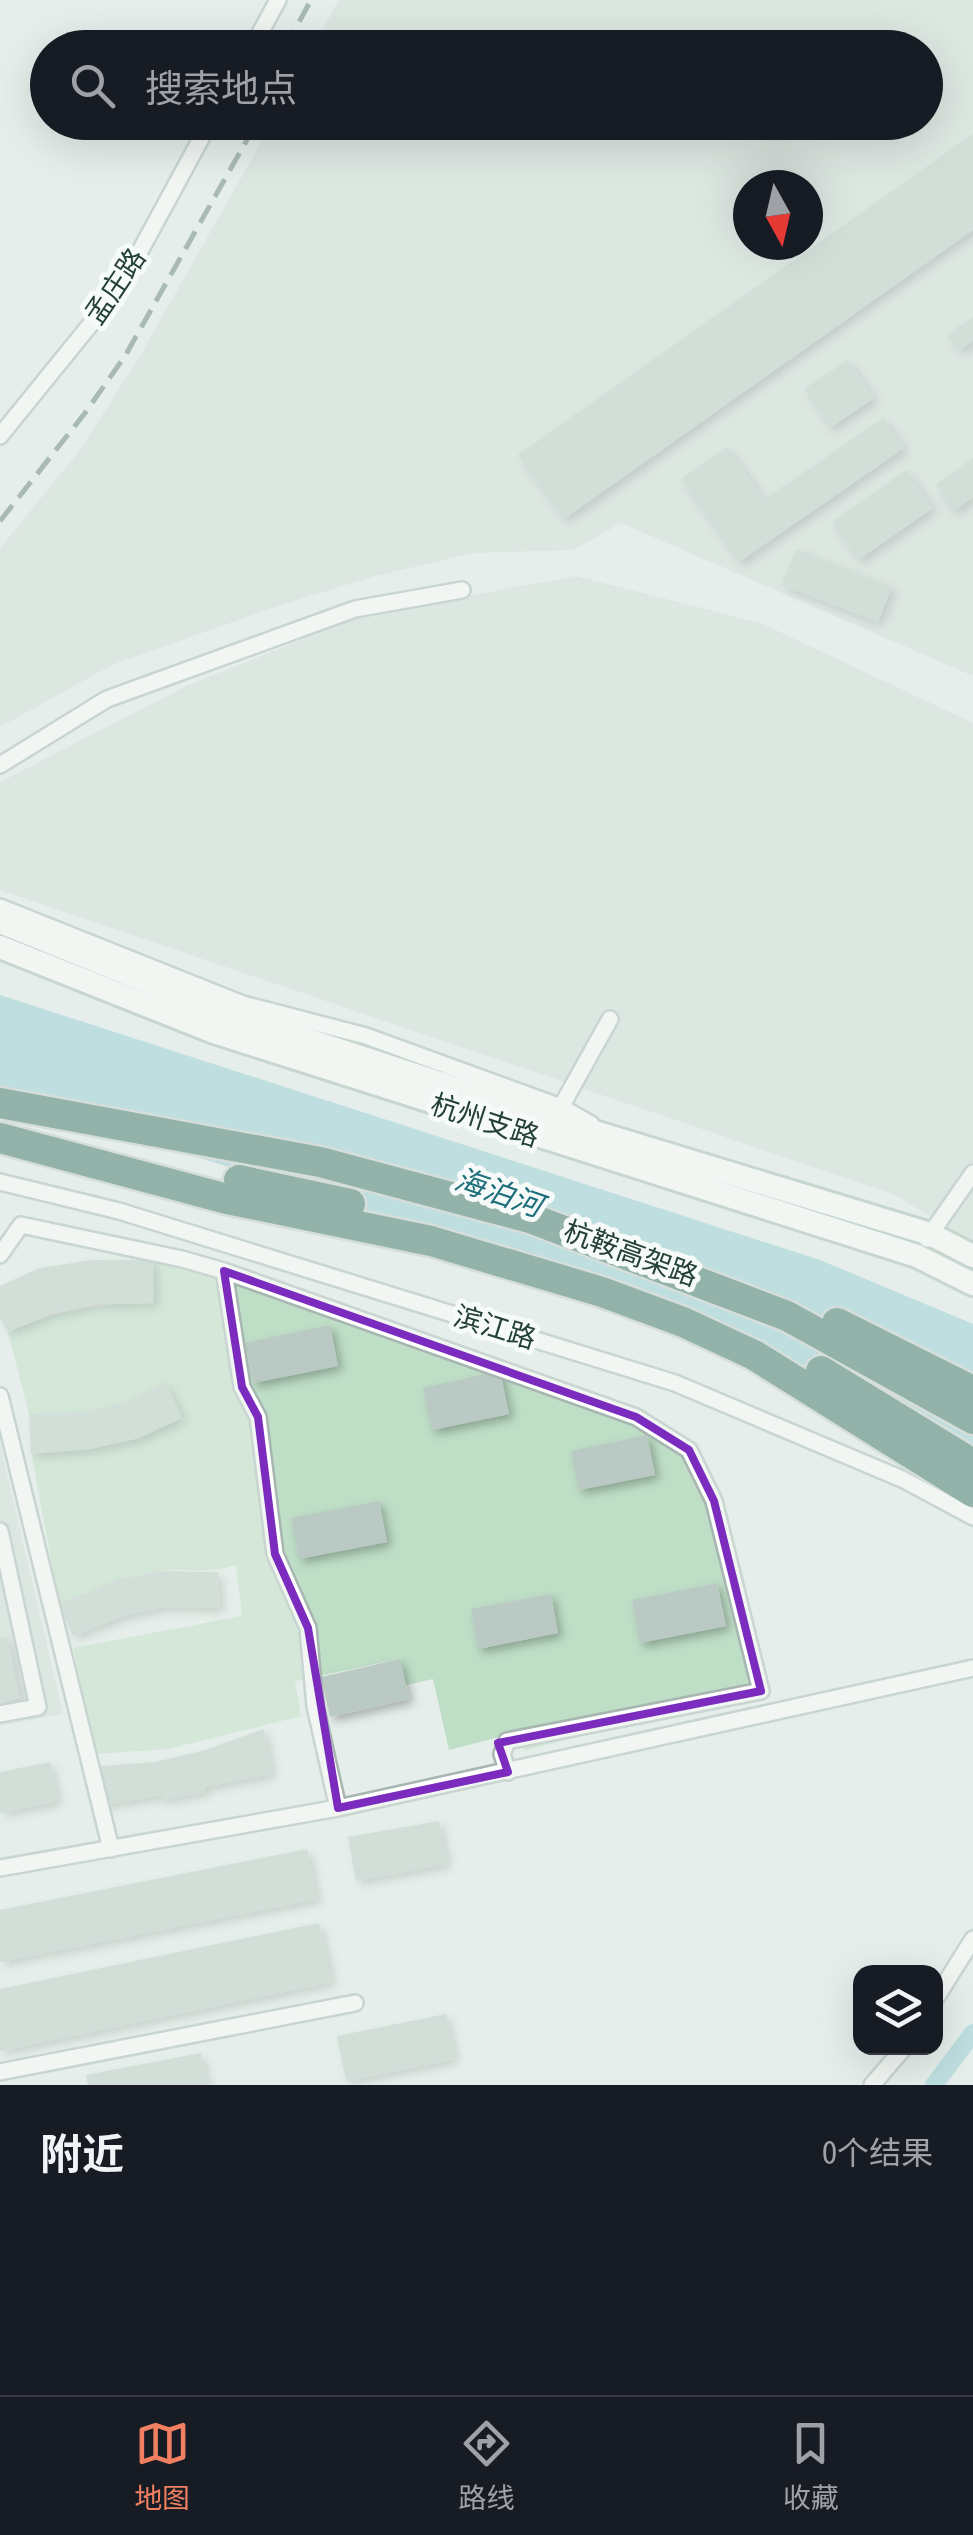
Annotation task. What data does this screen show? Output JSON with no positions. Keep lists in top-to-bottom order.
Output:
{
  "streets": {
    "highway": ["杭鞍高架路"],
    "main road": ["杭州支路"],
    "street": ["孟庄路", "滨江路"]
  },
  "water": ["海泊河"],
  "north": "bottom",
  "page": {
    "search": "搜索地点",
    "heading": ["附近", "0个结果"],
    "nav": ["地图", "路线", "收藏"]
  }
}
